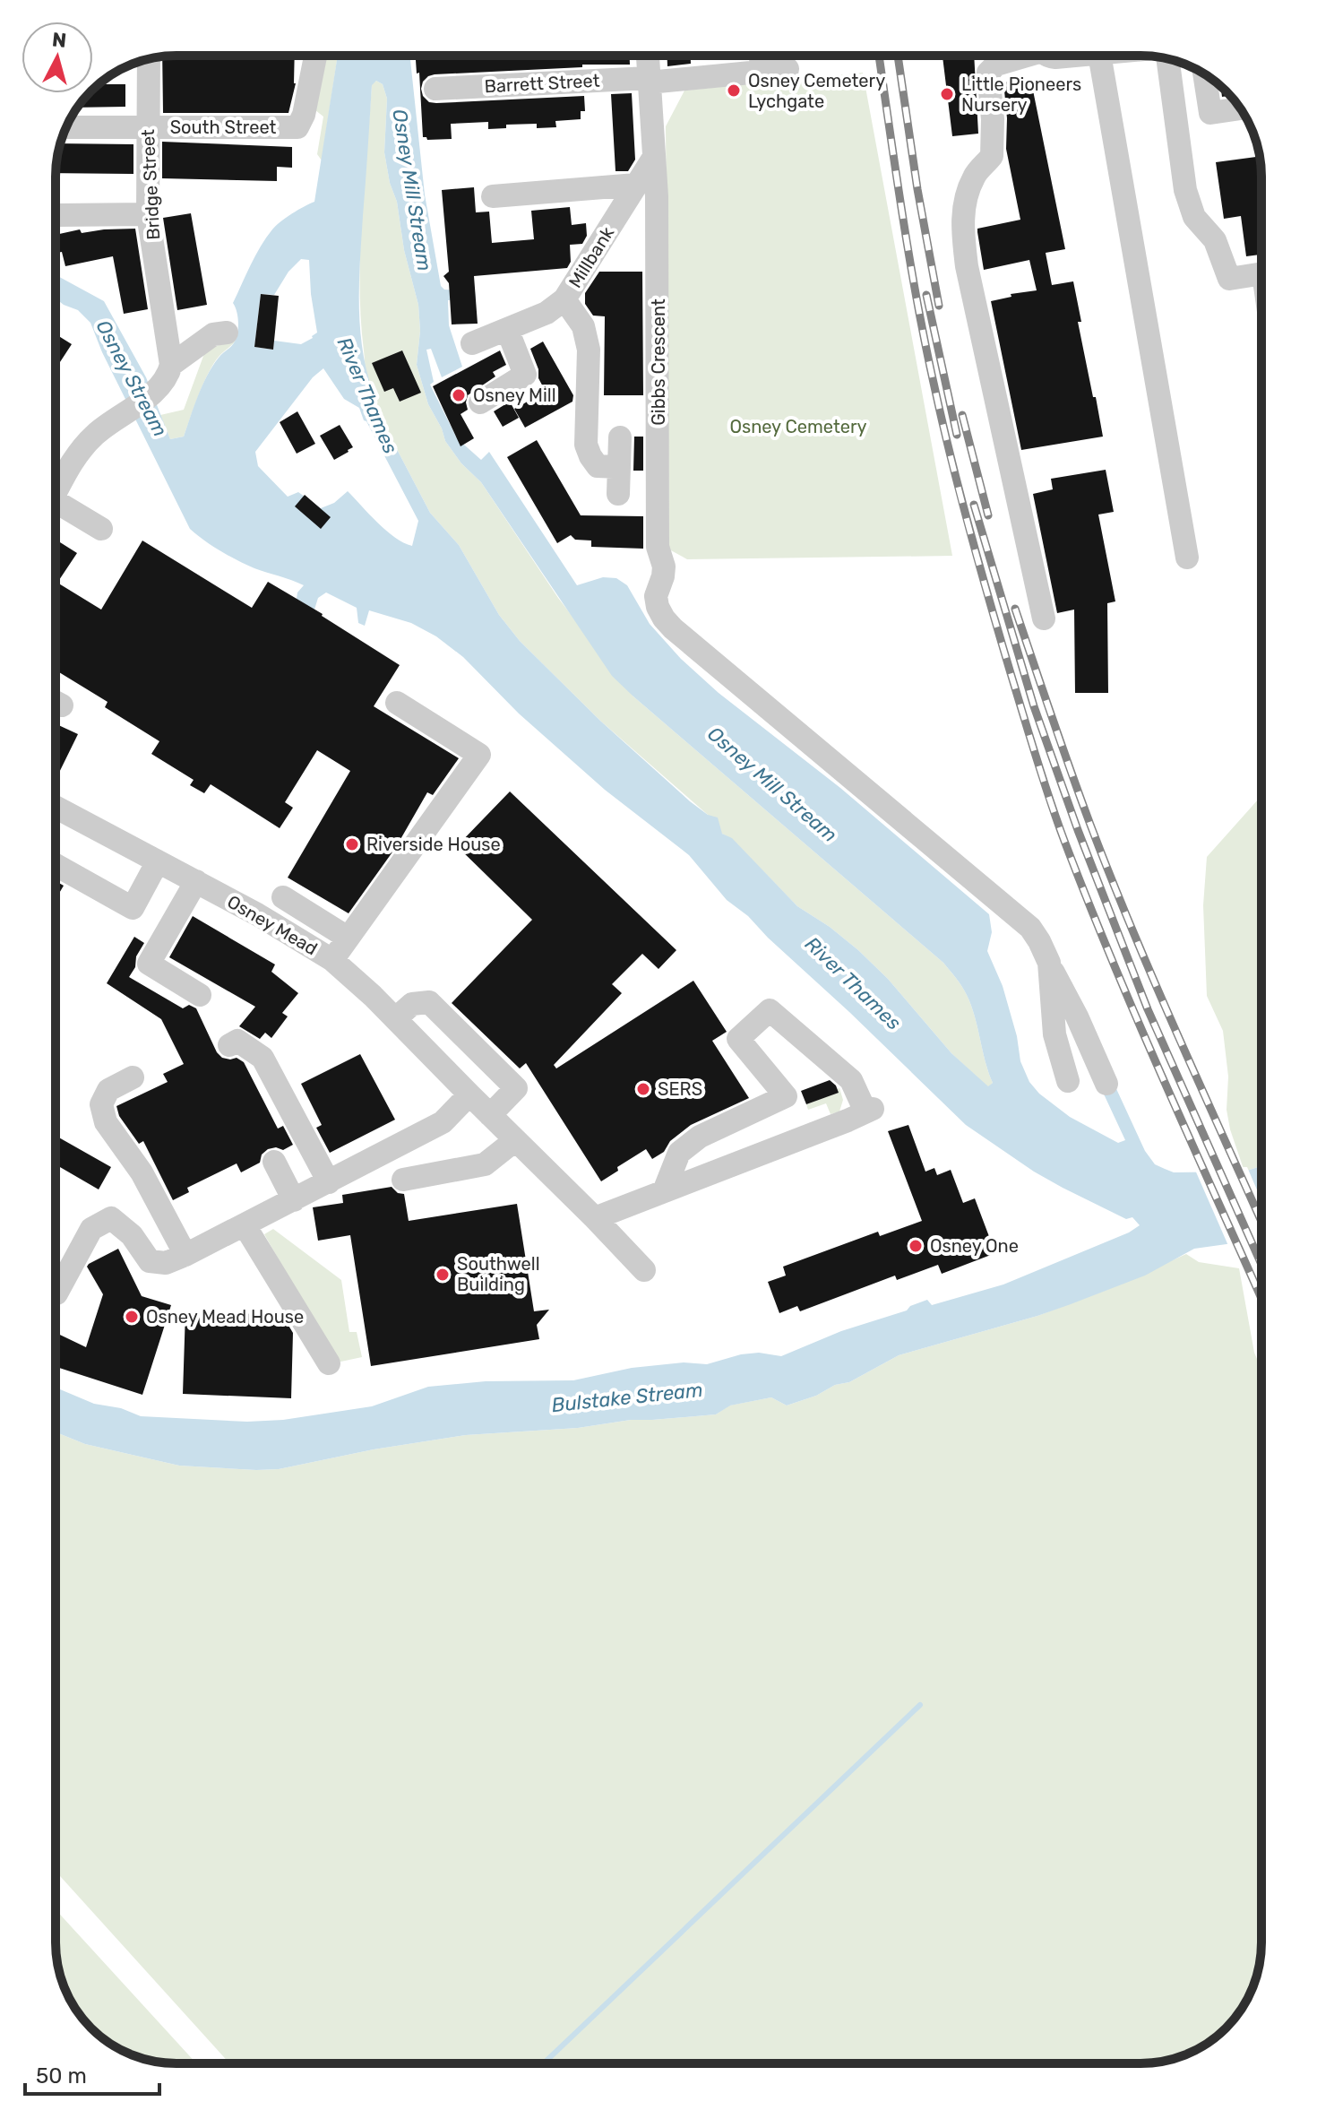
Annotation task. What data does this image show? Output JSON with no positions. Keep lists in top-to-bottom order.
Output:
{
  "streets": {
    "street": [
      "Barrett Street",
      "South Street",
      "Bridge Street",
      "Millbank",
      "Gibbs Crescent",
      "Osney Mead"
    ]
  },
  "crossings": [
    ["Barrett Street", "Gibbs Crescent"],
    ["South Street", "Bridge Street"],
    ["Millbank", "Gibbs Crescent"]
  ],
  "water": [
    "Osney Mill Stream",
    "Osney Stream",
    "River Thames",
    "Bulstake Stream"
  ],
  "parks": ["Osney Cemetery"],
  "places": [
    "Osney Cemetery Lychgate",
    "Little Pioneers Nursery",
    "Osney Mill",
    "Riverside House",
    "SERS",
    "Osney One",
    "Southwell Building",
    "Osney Mead House"
  ],
  "scale_bar": "50 m",
  "north": "top"
}
